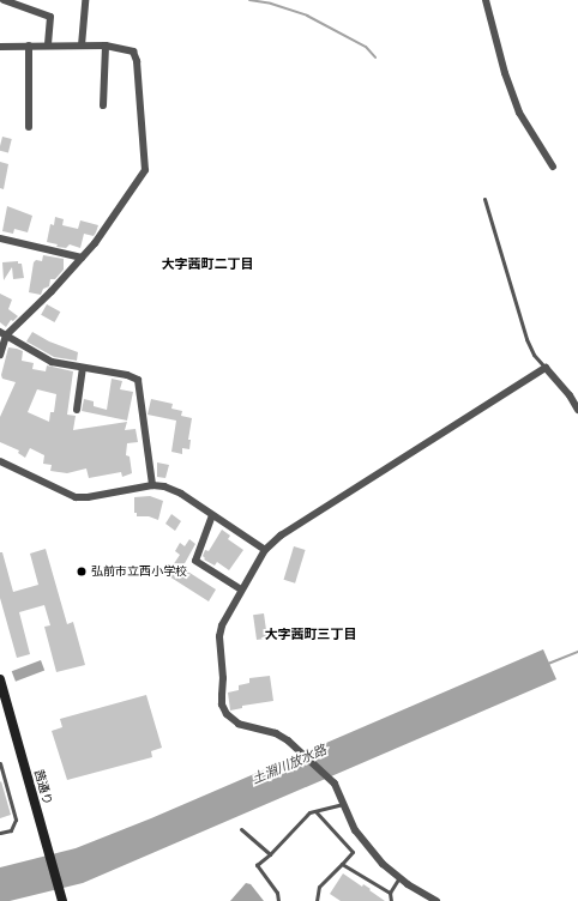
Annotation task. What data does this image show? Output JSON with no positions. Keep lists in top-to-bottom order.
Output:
{
  "streets": {
    "street": ["茜通り"]
  },
  "districts": ["大字茜町二丁目", "大字茜町三丁目"],
  "water": ["土淵川放水路"],
  "places": ["弘前市立西小学校"]
}
